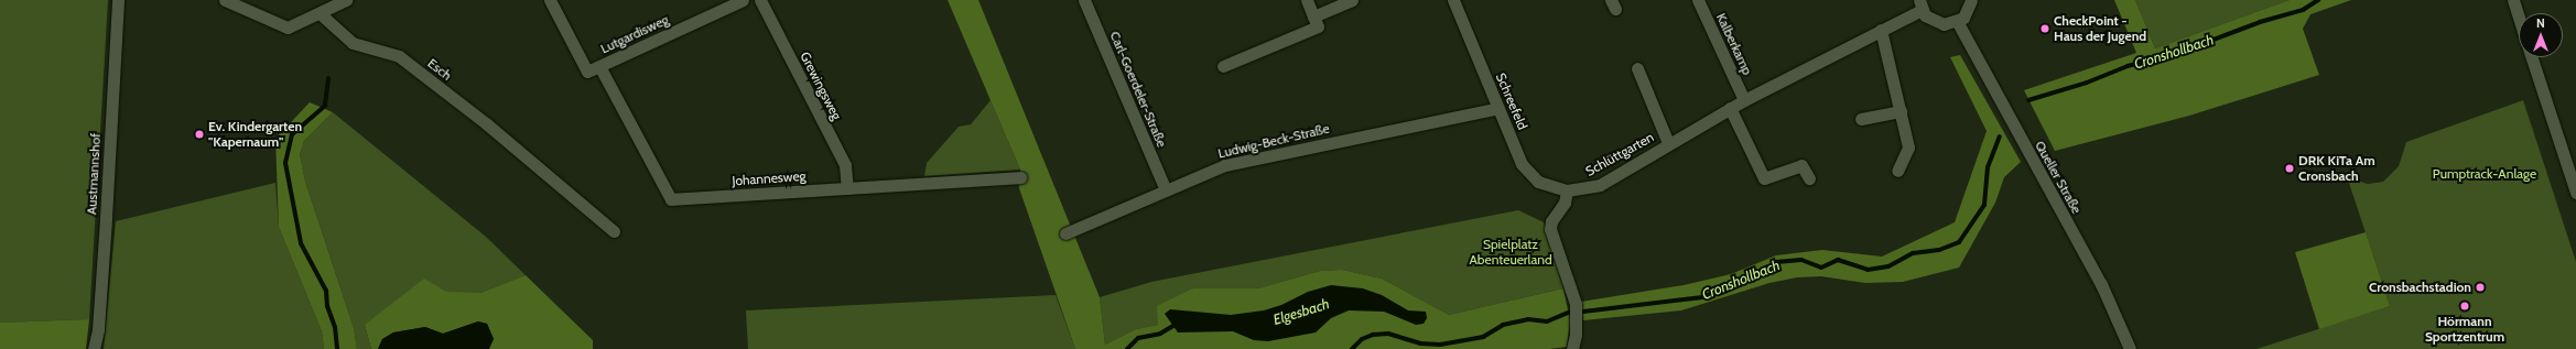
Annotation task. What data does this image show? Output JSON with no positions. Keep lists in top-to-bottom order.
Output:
{
  "streets": {
    "street": [
      "Lutgardisweg",
      "Kalberkamp",
      "Esch",
      "Grewingsweg",
      "Carl-Goerdeler-Straße",
      "Schreefeld",
      "Ludwig-Beck-Straße",
      "Schlüttgarten",
      "Austmannshof",
      "Queller Straße",
      "Johannesweg"
    ]
  },
  "crossings": [
    ["Lutgardisweg", "Johannesweg"],
    ["Kalberkamp", "Schlüttgarten"],
    ["Grewingsweg", "Johannesweg"],
    ["Carl-Goerdeler-Straße", "Ludwig-Beck-Straße"],
    ["Schreefeld", "Ludwig-Beck-Straße"],
    ["Schreefeld", "Schlüttgarten"]
  ],
  "water": ["Cronshollbach", "Elgesbach"],
  "parks": ["Pumptrack-Anlage", "Spielplatz Abenteuerland"],
  "places": [
    "CheckPoint - Haus der Jugend",
    "Ev. Kindergarten \"Kapernaum\"",
    "DRK KiTa Am Cronsbach",
    "Cronsbachstadion",
    "Hörmann Sportzentrum"
  ],
  "north": "top"
}
